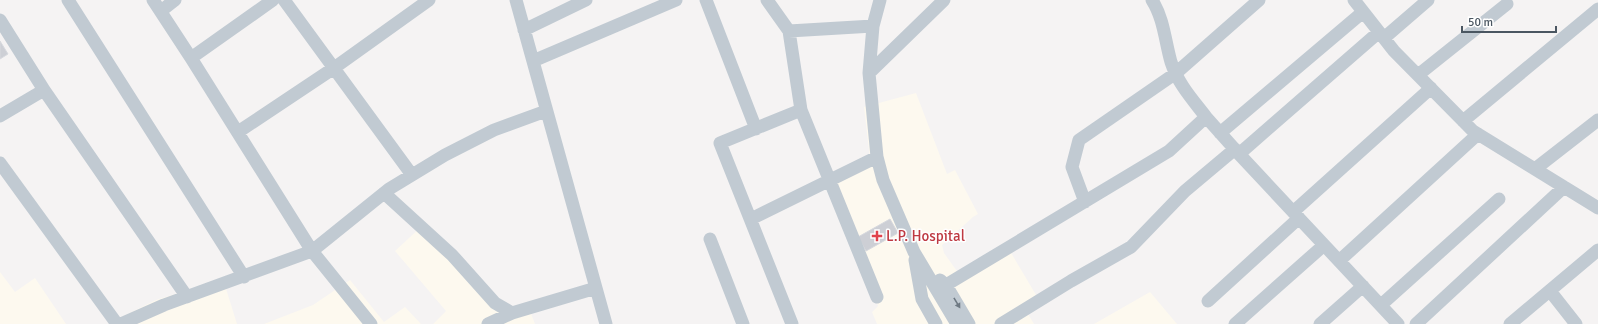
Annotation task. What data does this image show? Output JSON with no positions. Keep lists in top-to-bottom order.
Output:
{
  "places": {
    "health": ["L.P. Hospital"]
  },
  "scale_bar": "50 m"
}
